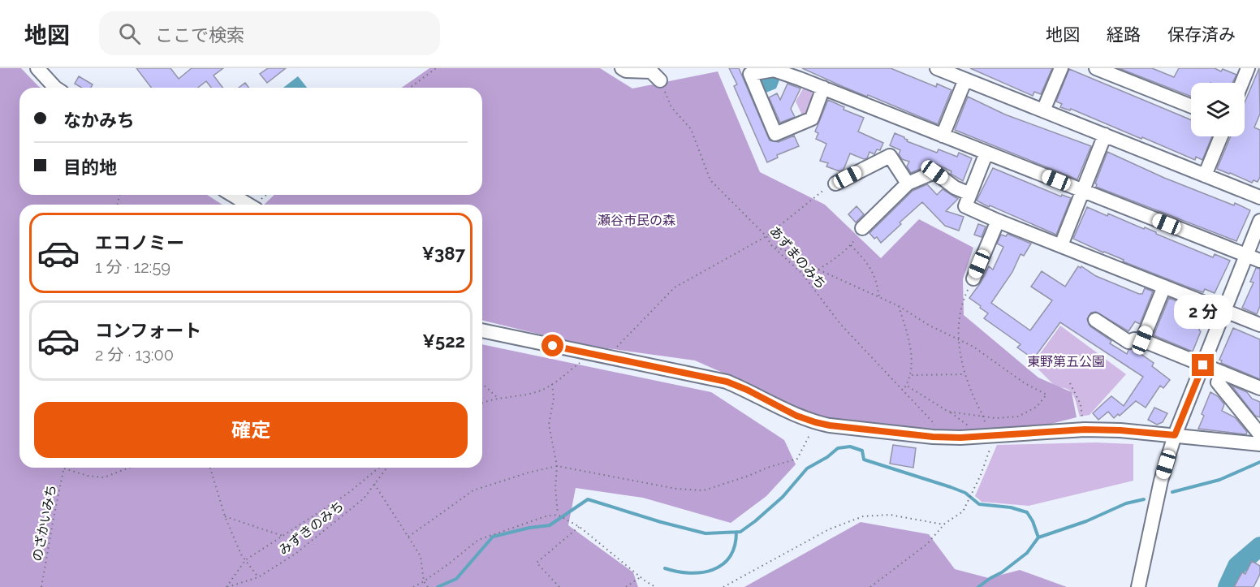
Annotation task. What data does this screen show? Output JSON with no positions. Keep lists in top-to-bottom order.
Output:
{
  "streets": {
    "path": ["あずまのみち", "のざかいみち", "みずきのみち"]
  },
  "parks": ["瀬谷市民の森", "東野第五公園"],
  "page": {
    "header": "地図",
    "search": "ここで検索",
    "nav": ["地図", "経路", "保存済み"],
    "banner": ["なかみち", "目的地"],
    "list": [
      {
        "name": "エコノミー",
        "note": "1 分 · 12:59",
        "value": "¥387"
      },
      {
        "name": "コンフォート",
        "note": "2 分 · 13:00",
        "value": "¥522"
      }
    ],
    "bubble": "2 分",
    "buttons": "確定"
  }
}
